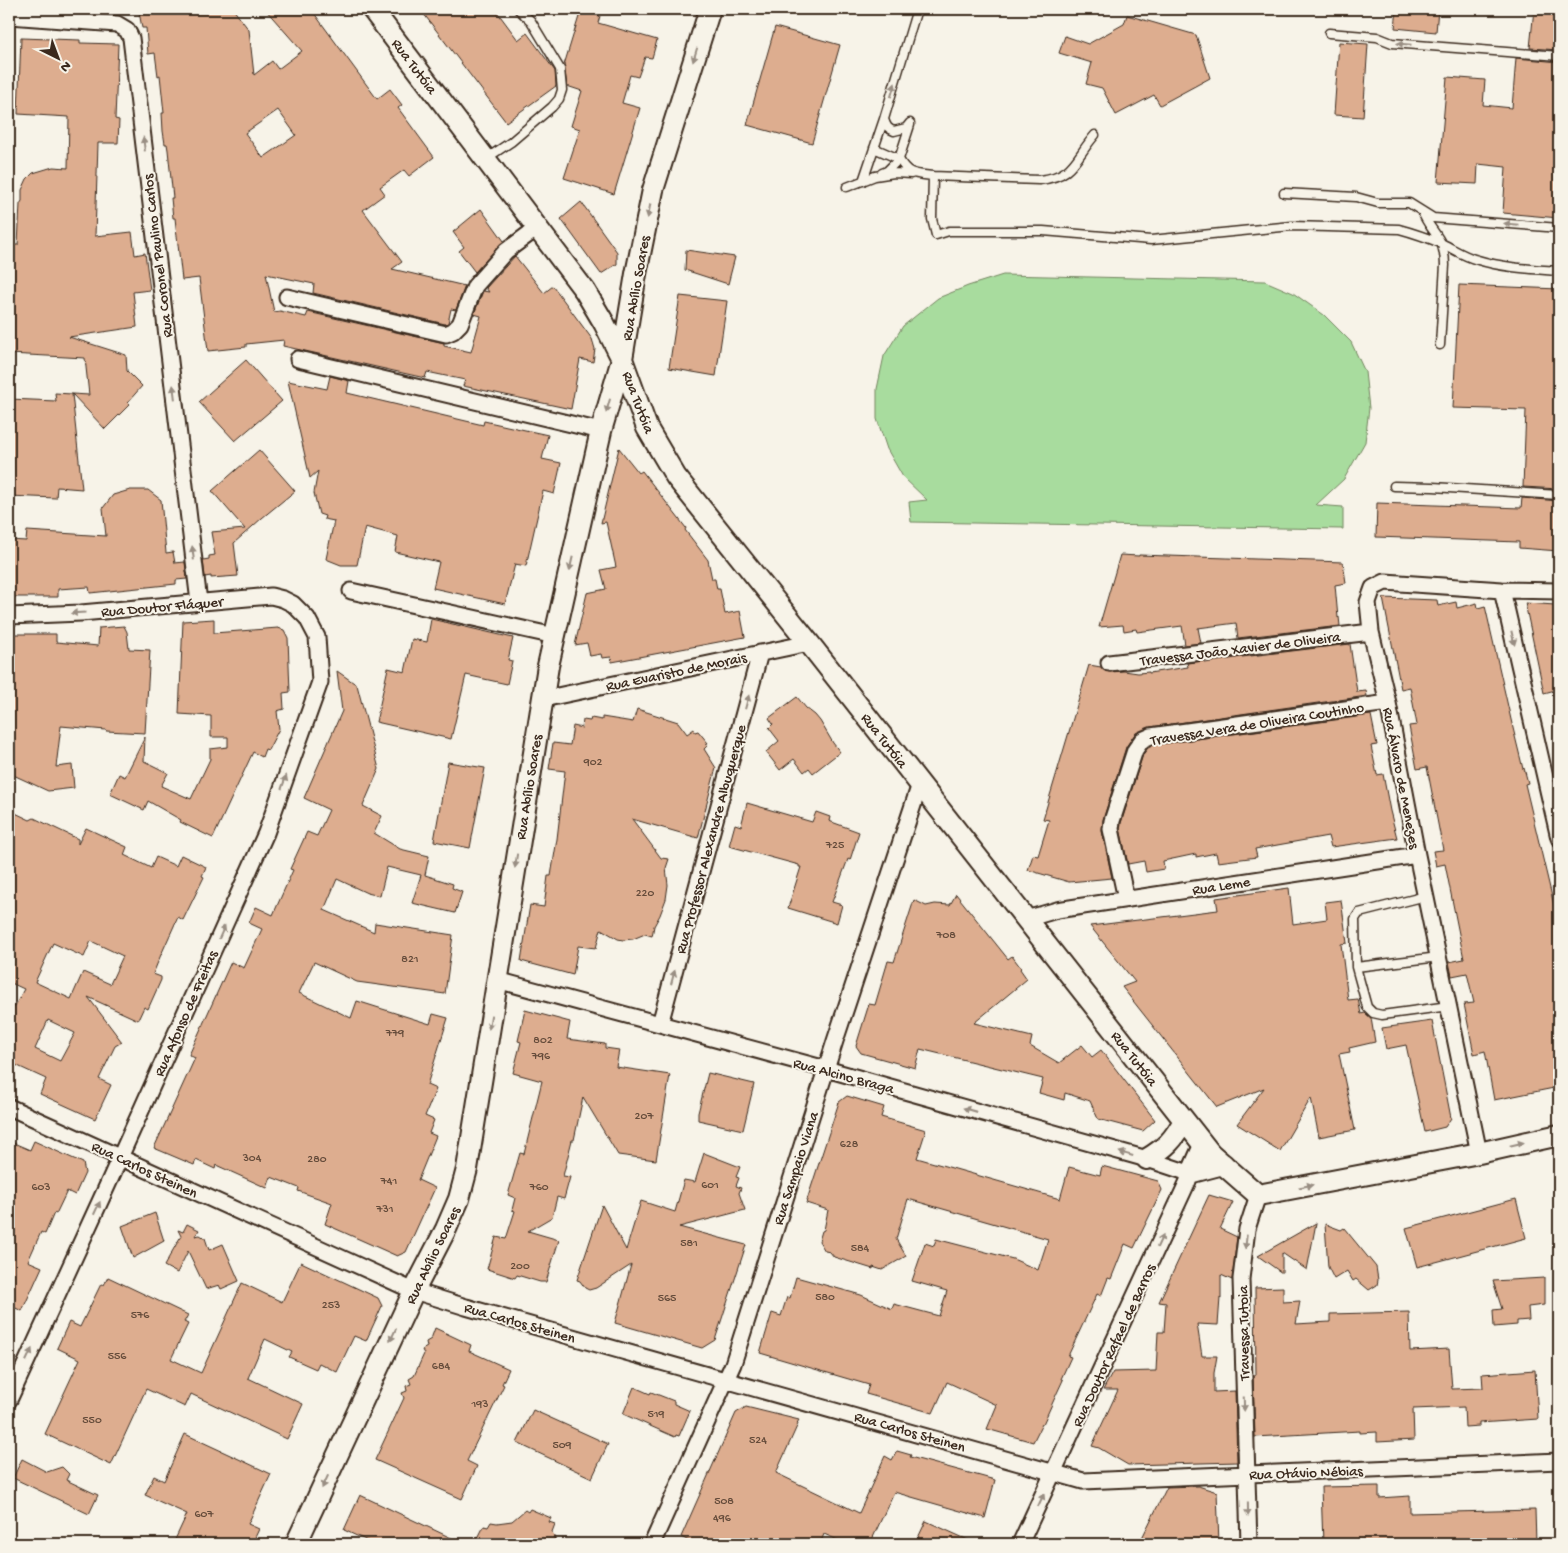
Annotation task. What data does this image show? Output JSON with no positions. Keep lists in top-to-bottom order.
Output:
{
  "streets": {
    "street": [
      "Rua Tutóia",
      "Rua Coronel Paulino Carlos",
      "Rua Abílio Soares",
      "Rua Doutor Fláquer",
      "Travessa João Xavier de Oliveira",
      "Rua Evaristo de Morais",
      "Travessa Vera de Oliveira Coutinho",
      "Rua Álvaro de Menezes",
      "Rua Professor Alexandre Albuquerque",
      "Rua Leme",
      "Rua Afonso de Freitas",
      "Rua Alcino Braga",
      "Rua Sampaio Viana",
      "Rua Carlos Steinen",
      "Travessa Tutoia",
      "Rua Doutor Rafael de Barros",
      "Rua Otávio Nébias"
    ]
  },
  "crossings": [
    ["Rua Tutóia", "Rua Abílio Soares"],
    ["Rua Tutóia", "Rua Evaristo de Morais"],
    ["Rua Tutóia", "Rua Leme"],
    ["Rua Tutóia", "Rua Sampaio Viana"],
    ["Rua Tutóia", "Travessa Tutoia"],
    ["Rua Tutóia", "Rua Doutor Rafael de Barros"],
    ["Rua Coronel Paulino Carlos", "Rua Doutor Fláquer"],
    ["Rua Abílio Soares", "Rua Evaristo de Morais"],
    ["Rua Abílio Soares", "Rua Alcino Braga"],
    ["Rua Abílio Soares", "Rua Carlos Steinen"],
    ["Rua Doutor Fláquer", "Rua Afonso de Freitas"],
    ["Travessa João Xavier de Oliveira", "Rua Álvaro de Menezes"],
    ["Rua Evaristo de Morais", "Rua Professor Alexandre Albuquerque"],
    ["Travessa Vera de Oliveira Coutinho", "Rua Álvaro de Menezes"],
    ["Travessa Vera de Oliveira Coutinho", "Rua Leme"],
    ["Rua Álvaro de Menezes", "Rua Leme"],
    ["Rua Professor Alexandre Albuquerque", "Rua Alcino Braga"],
    ["Rua Afonso de Freitas", "Rua Carlos Steinen"],
    ["Rua Alcino Braga", "Rua Sampaio Viana"],
    ["Rua Alcino Braga", "Rua Doutor Rafael de Barros"],
    ["Rua Sampaio Viana", "Rua Carlos Steinen"],
    ["Rua Carlos Steinen", "Rua Doutor Rafael de Barros"],
    ["Rua Carlos Steinen", "Rua Otávio Nébias"],
    ["Travessa Tutoia", "Rua Otávio Nébias"],
    ["Rua Doutor Rafael de Barros", "Rua Otávio Nébias"]
  ],
  "one_way": [
    "Rua Coronel Paulino Carlos",
    "Rua Abílio Soares",
    "Rua Doutor Fláquer",
    "Rua Professor Alexandre Albuquerque",
    "Rua Afonso de Freitas",
    "Rua Alcino Braga",
    "Travessa Tutoia",
    "Rua Doutor Rafael de Barros"
  ],
  "house_numbers": [
    "902",
    "725",
    "220",
    "708",
    "821",
    "779",
    "802",
    "796",
    "207",
    "628",
    "304",
    "280",
    "741",
    "601",
    "603",
    "760",
    "731",
    "581",
    "584",
    "200",
    "580",
    "565",
    "253",
    "576",
    "556",
    "684",
    "193",
    "519",
    "550",
    "524",
    "509",
    "508",
    "607",
    "496"
  ],
  "north": "bottom right"
}
